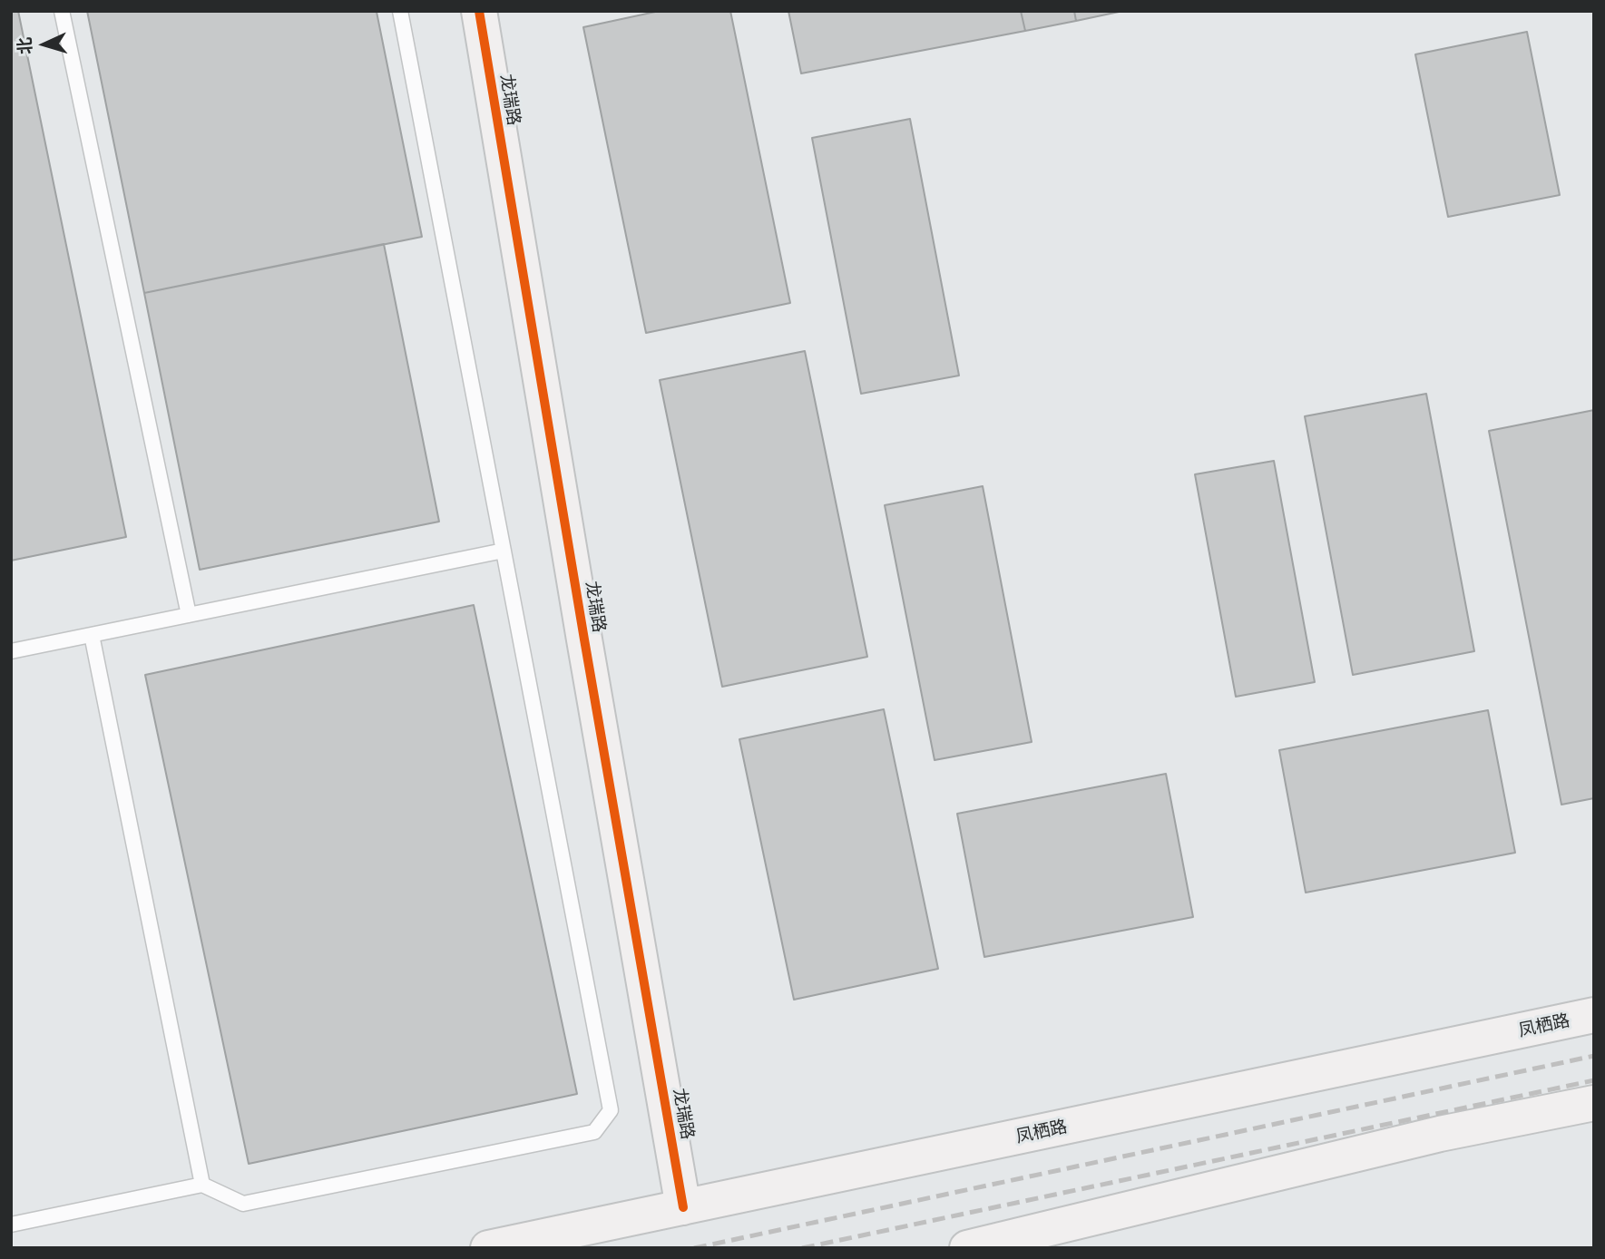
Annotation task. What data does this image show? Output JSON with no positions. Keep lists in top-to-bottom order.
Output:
{
  "streets": {
    "main road": ["龙瑞路", "凤栖路"]
  },
  "crossings": [
    ["龙瑞路", "凤栖路"]
  ],
  "north": "left"
}
